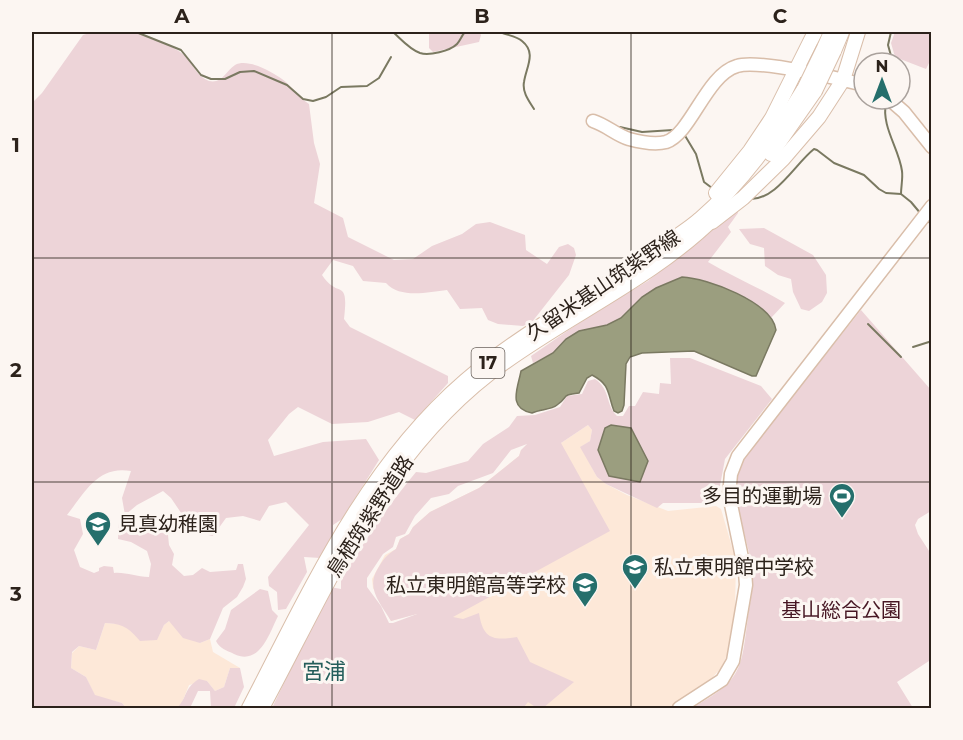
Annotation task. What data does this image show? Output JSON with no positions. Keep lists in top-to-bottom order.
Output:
{
  "streets": {
    "main road": ["久留米基山筑紫野線", "17", "鳥栖筑紫野道路"]
  },
  "crossings": [
    ["久留米基山筑紫野線", "鳥栖筑紫野道路"],
    ["17", "鳥栖筑紫野道路"]
  ],
  "districts": ["宮浦"],
  "parks": ["基山総合公園"],
  "places": {
    "sports": ["多目的運動場"],
    "school or university": ["見真幼稚園", "私立東明館中学校", "私立東明館高等学校"]
  },
  "north": "top",
  "grid": {
    "columns": ["A", "B", "C"],
    "rows": ["1", "2", "3"]
  }
}
